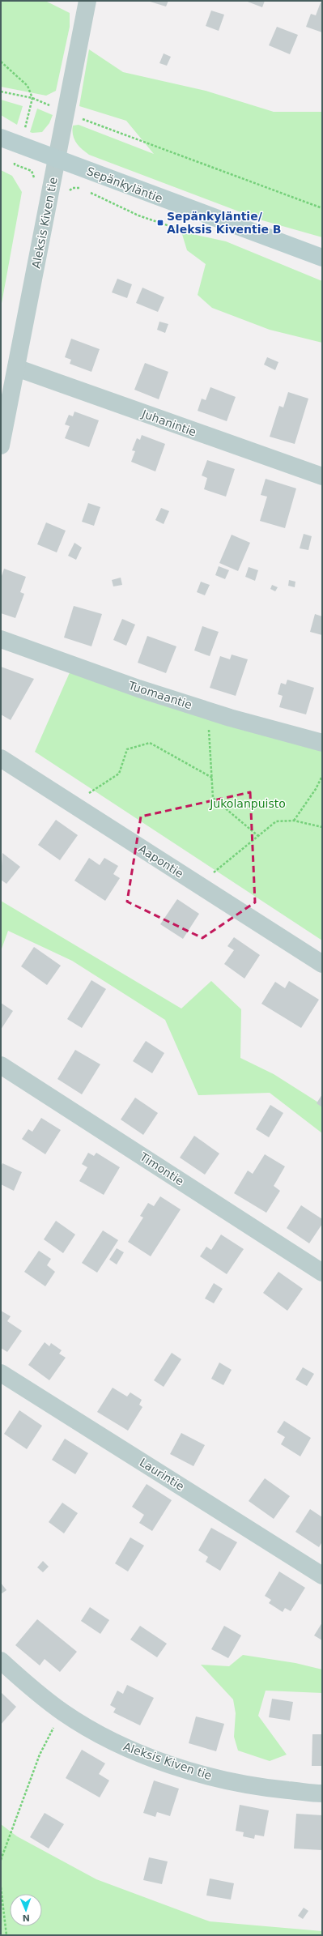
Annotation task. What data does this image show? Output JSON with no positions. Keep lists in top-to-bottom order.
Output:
{
  "streets": {
    "main road": ["Sepänkyläntie"],
    "street": [
      "Aleksis Kiven tie",
      "Juhanintie",
      "Tuomaantie",
      "Aapontie",
      "Timontie",
      "Laurintie"
    ]
  },
  "crossings": [
    ["Sepänkyläntie", "Aleksis Kiven tie"],
    ["Aleksis Kiven tie", "Juhanintie"]
  ],
  "parks": ["Jukolanpuisto"],
  "places": {
    "transit": ["Sepänkyläntie/ Aleksis Kiventie B"]
  },
  "north": "bottom"
}
